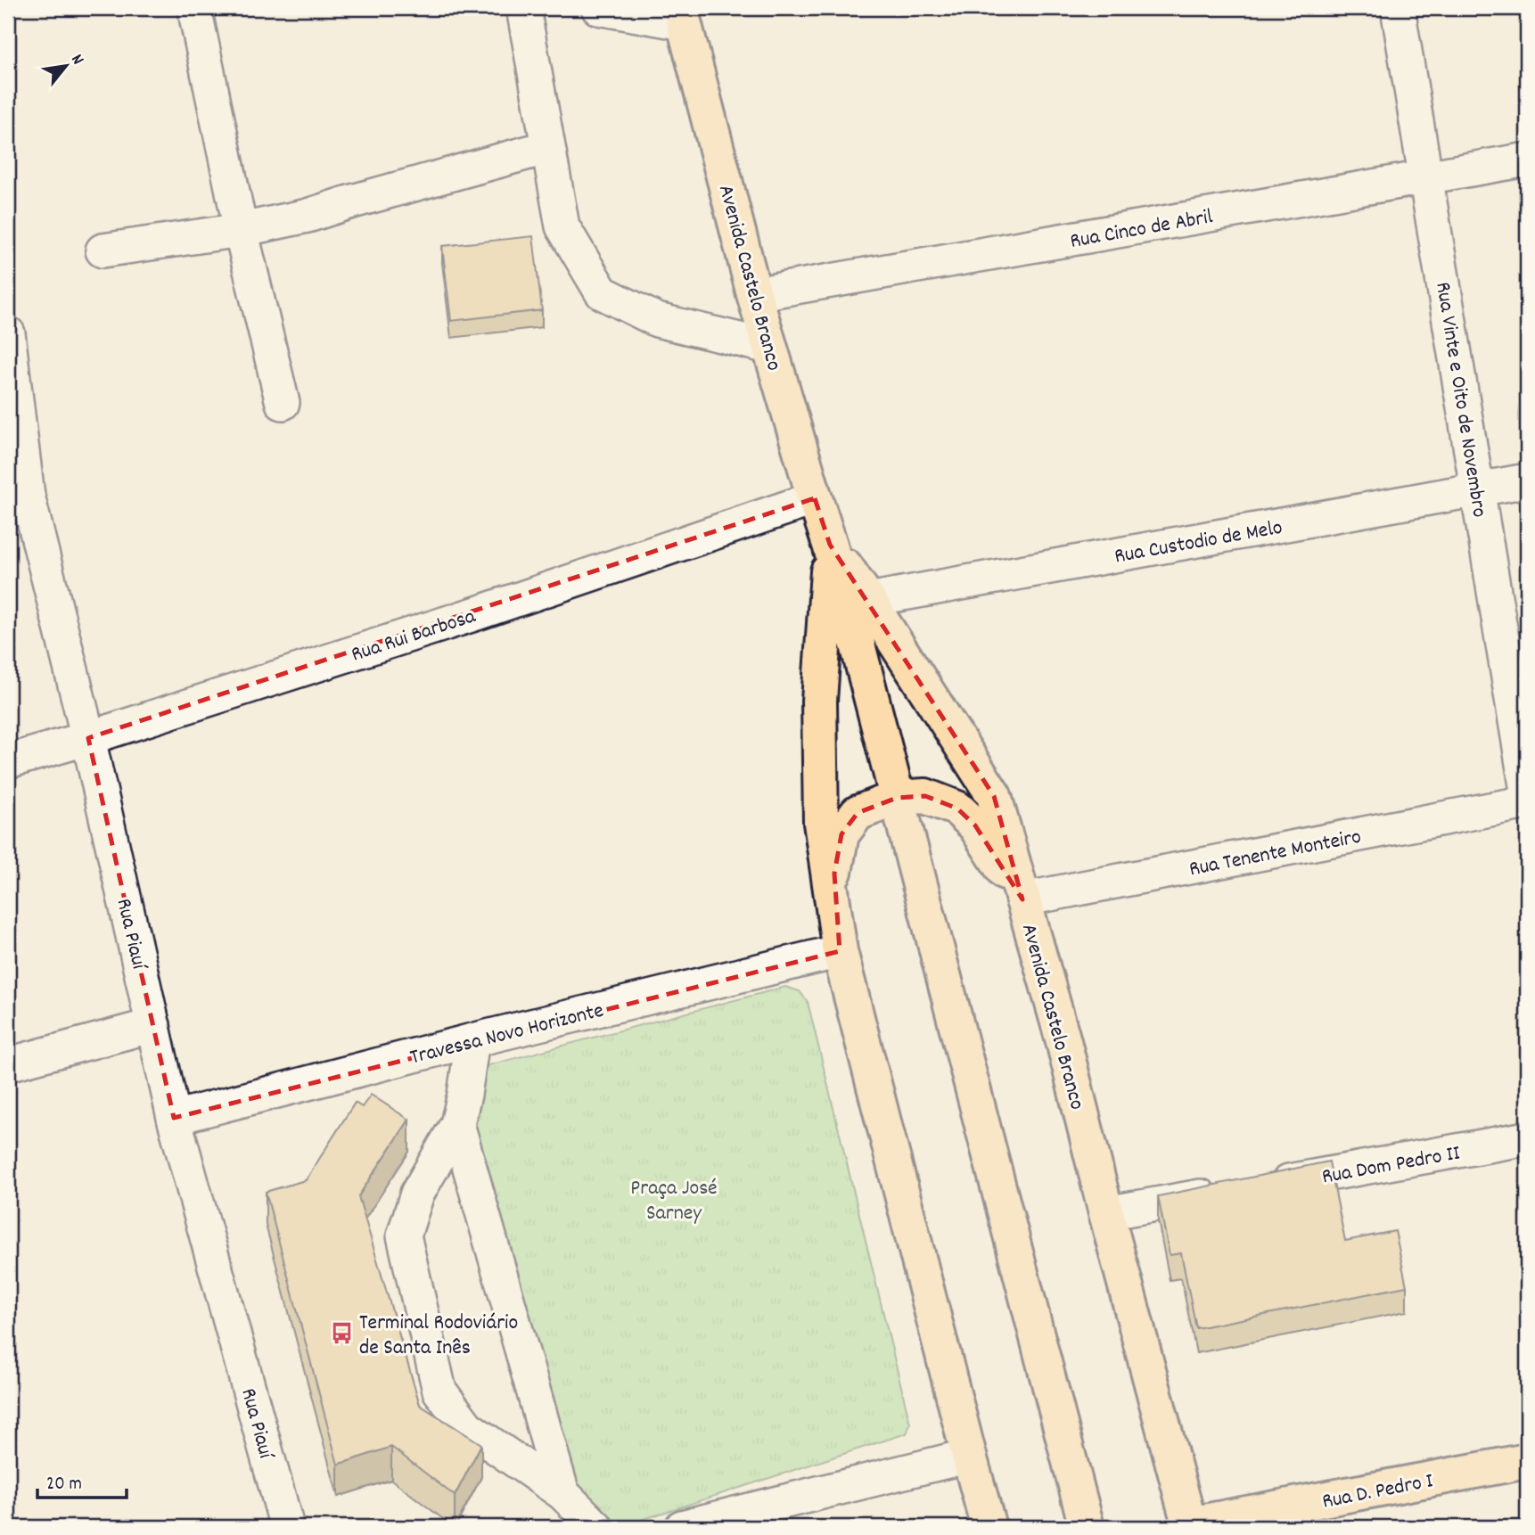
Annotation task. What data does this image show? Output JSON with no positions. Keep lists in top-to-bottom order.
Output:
{
  "streets": {
    "main road": ["Avenida Castelo Branco", "Rua D. Pedro I"],
    "street": [
      "Rua Cinco de Abril",
      "Rua Vinte e Oito de Novembro",
      "Rua Custodio de Melo",
      "Rua Rui Barbosa",
      "Rua Tenente Monteiro",
      "Rua Piauí",
      "Travessa Novo Horizonte",
      "Rua Dom Pedro II"
    ]
  },
  "crossings": [
    ["Rua Cinco de Abril", "Avenida Castelo Branco"],
    ["Rua Cinco de Abril", "Rua Vinte e Oito de Novembro"],
    ["Avenida Castelo Branco", "Rua Custodio de Melo"],
    ["Avenida Castelo Branco", "Rua Rui Barbosa"],
    ["Avenida Castelo Branco", "Rua Tenente Monteiro"],
    ["Avenida Castelo Branco", "Travessa Novo Horizonte"],
    ["Avenida Castelo Branco", "Rua D. Pedro I"],
    ["Rua Vinte e Oito de Novembro", "Rua Custodio de Melo"],
    ["Rua Rui Barbosa", "Rua Piauí"],
    ["Rua Piauí", "Travessa Novo Horizonte"]
  ],
  "parks": ["Praça José Sarney"],
  "places": {
    "bus stop": ["Terminal Rodoviário de Santa Inês"]
  },
  "scale_bar": "20 m",
  "north": "top right"
}
